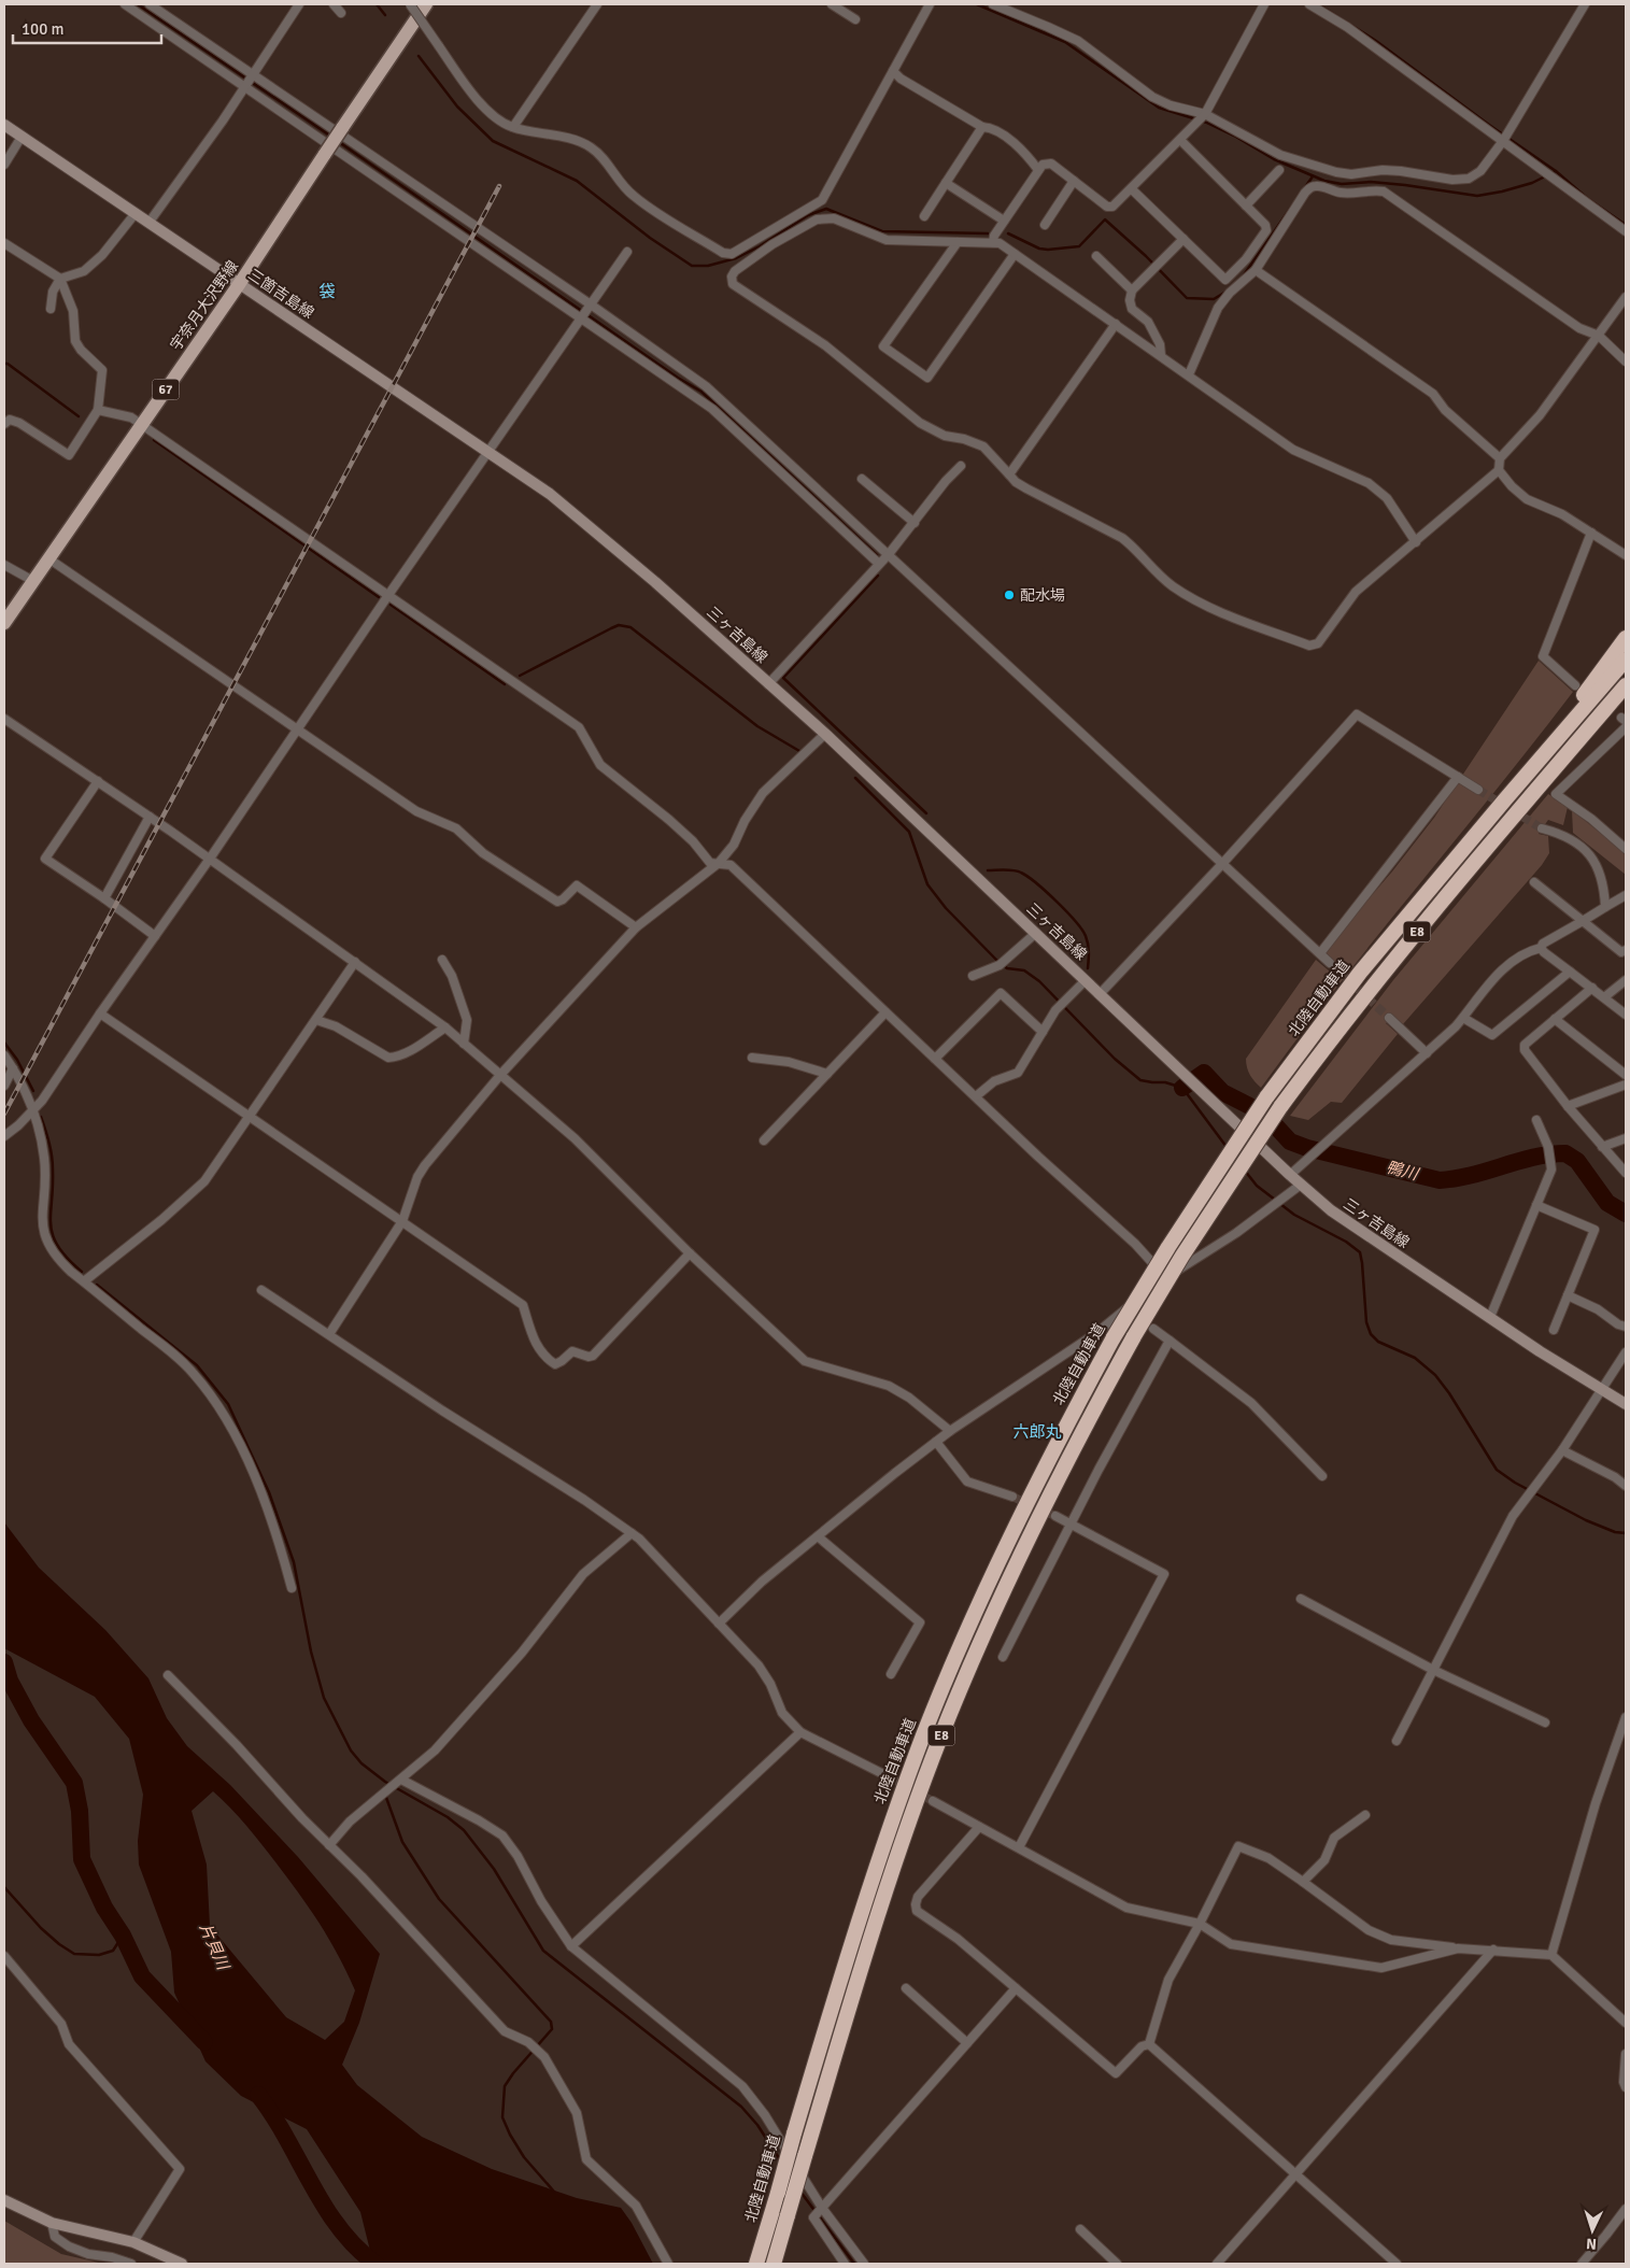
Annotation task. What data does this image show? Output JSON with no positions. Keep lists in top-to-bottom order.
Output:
{
  "streets": {
    "highway": ["E8", "北陸自動車道"],
    "main road": [
      "三箇吉島線",
      "宇奈月大沢野線",
      "67",
      "三ヶ吉島線"
    ]
  },
  "crossings": [
    ["三箇吉島線", "宇奈月大沢野線"],
    ["三箇吉島線", "三ヶ吉島線"]
  ],
  "districts": ["袋", "六郎丸"],
  "water": ["鴨川", "片貝川"],
  "places": ["配水場"],
  "scale_bar": "100 m",
  "north": "bottom"
}
